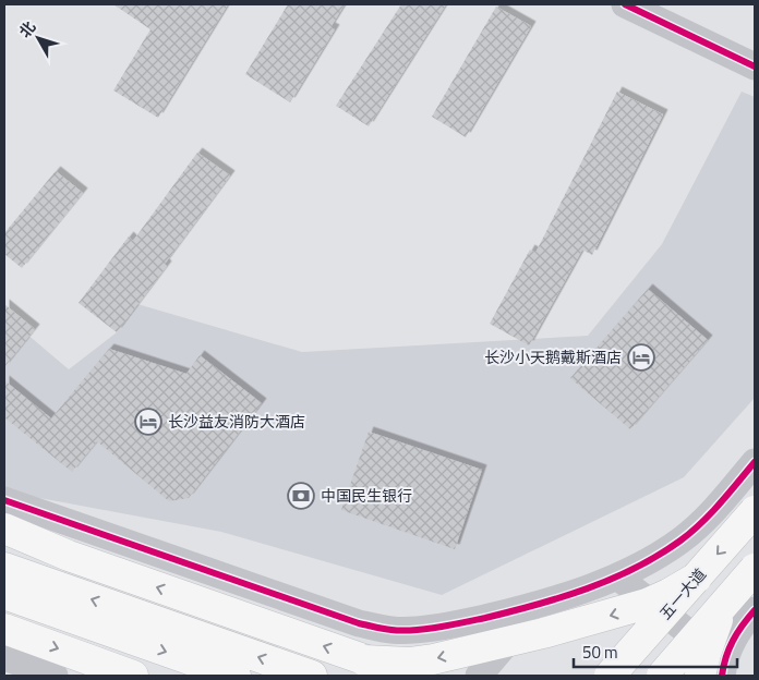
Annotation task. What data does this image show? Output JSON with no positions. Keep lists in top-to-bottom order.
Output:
{
  "streets": {
    "main road": ["五一大道"]
  },
  "places": {
    "hotel": ["长沙小天鹅戴斯酒店", "长沙益友消防大酒店"],
    "bank": ["中国民生银行"]
  },
  "scale_bar": "50 m",
  "north": "top left"
}
